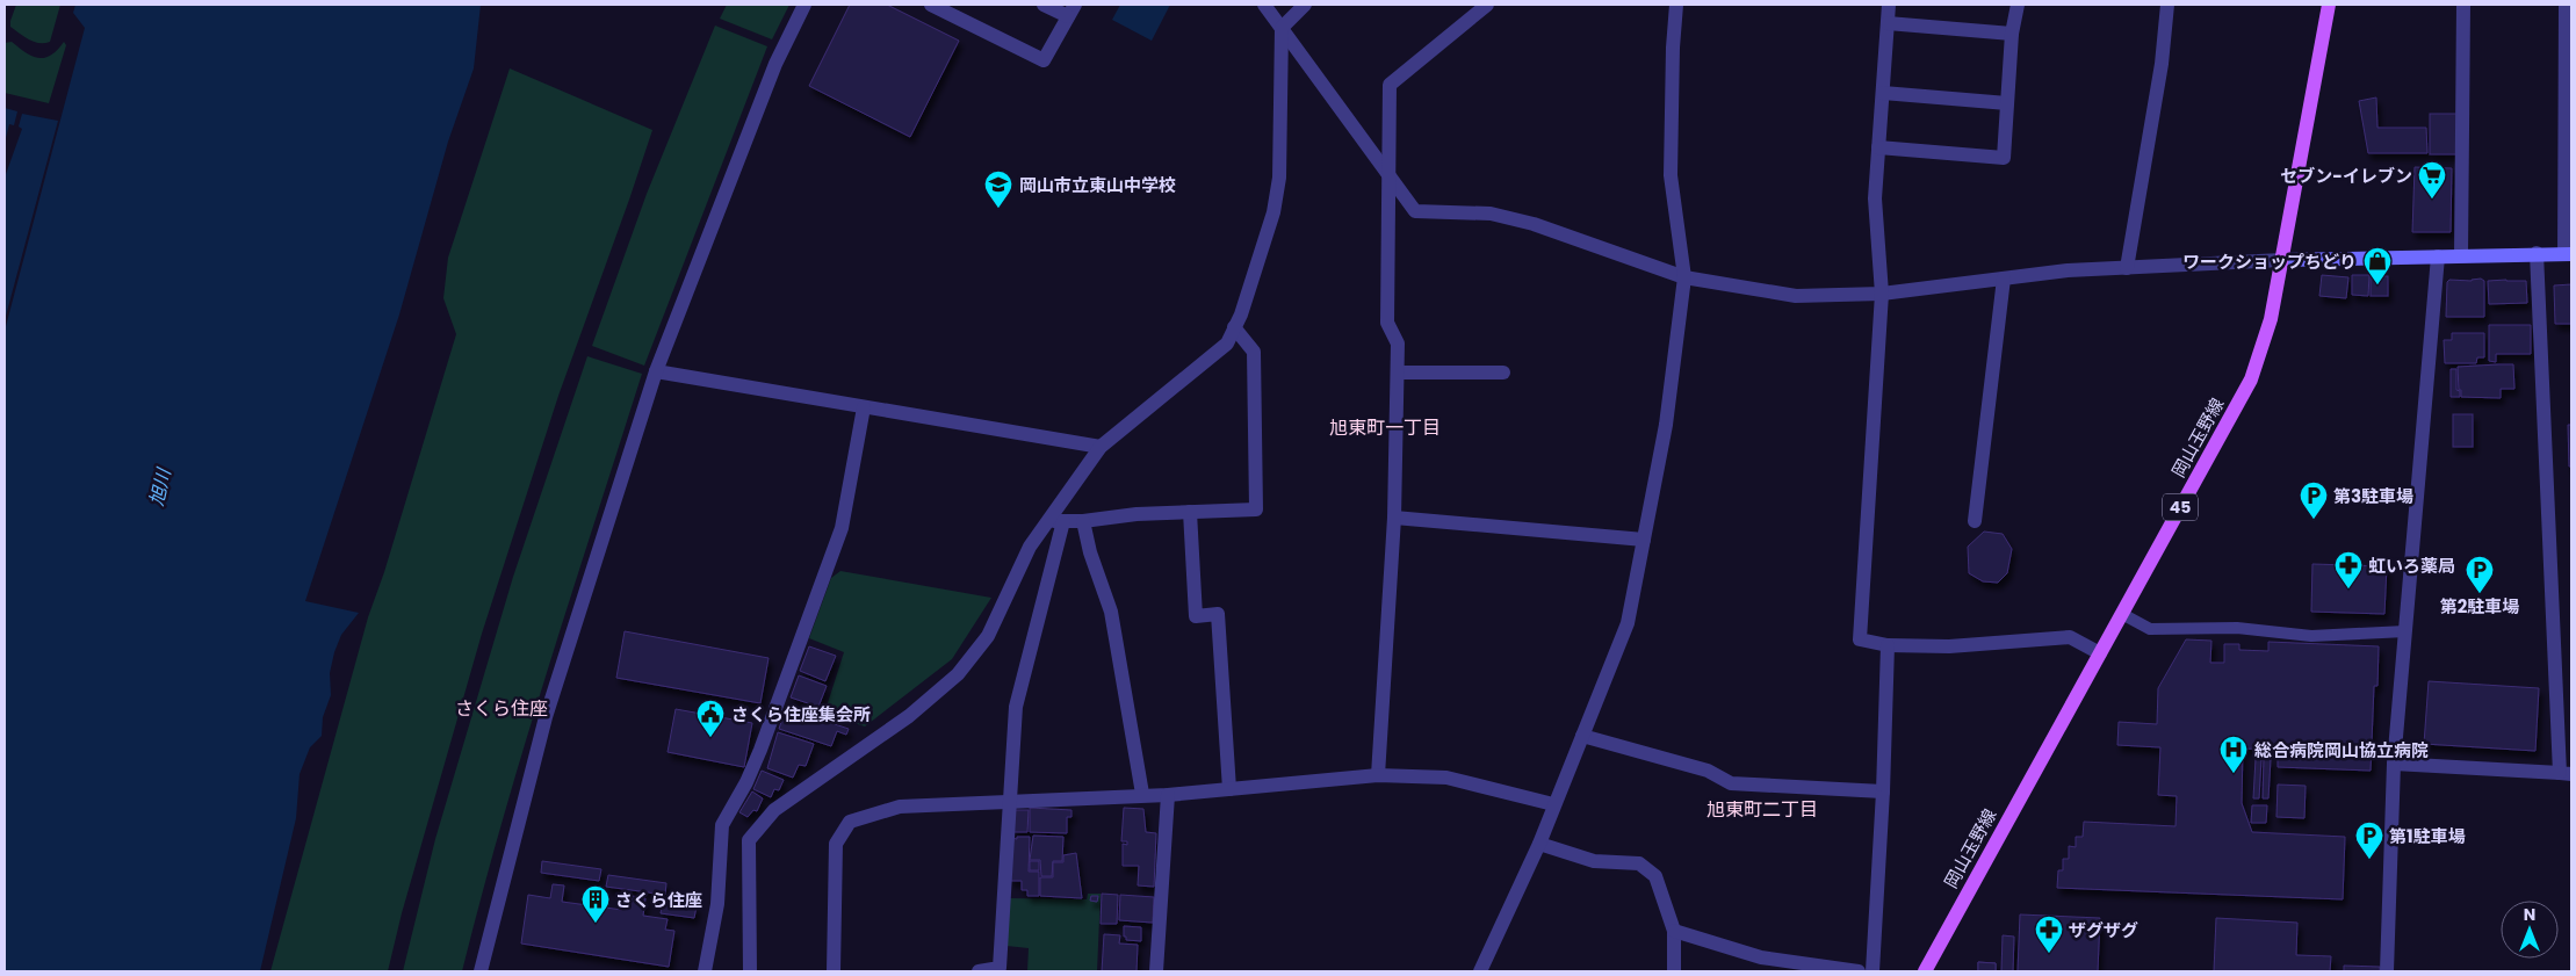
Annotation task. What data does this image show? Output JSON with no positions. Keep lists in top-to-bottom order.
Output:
{
  "streets": {
    "main road": ["岡山玉野線", "45"]
  },
  "districts": ["旭東町一丁目", "さくら住座", "旭東町二丁目"],
  "water": ["旭川"],
  "places": {
    "supermarket": ["セブン-イレブン"],
    "school or university": ["岡山市立東山中学校"],
    "shop": ["ワークショップちどり"],
    "parking": ["第3駐車場", "第2駐車場", "第1駐車場"],
    "pharmacy": ["虹いろ薬局", "ザグザグ"],
    "public building": ["さくら住座集会所"],
    "hospital": ["総合病院岡山協立病院"],
    "building": ["さくら住座"]
  },
  "north": "top"
}
